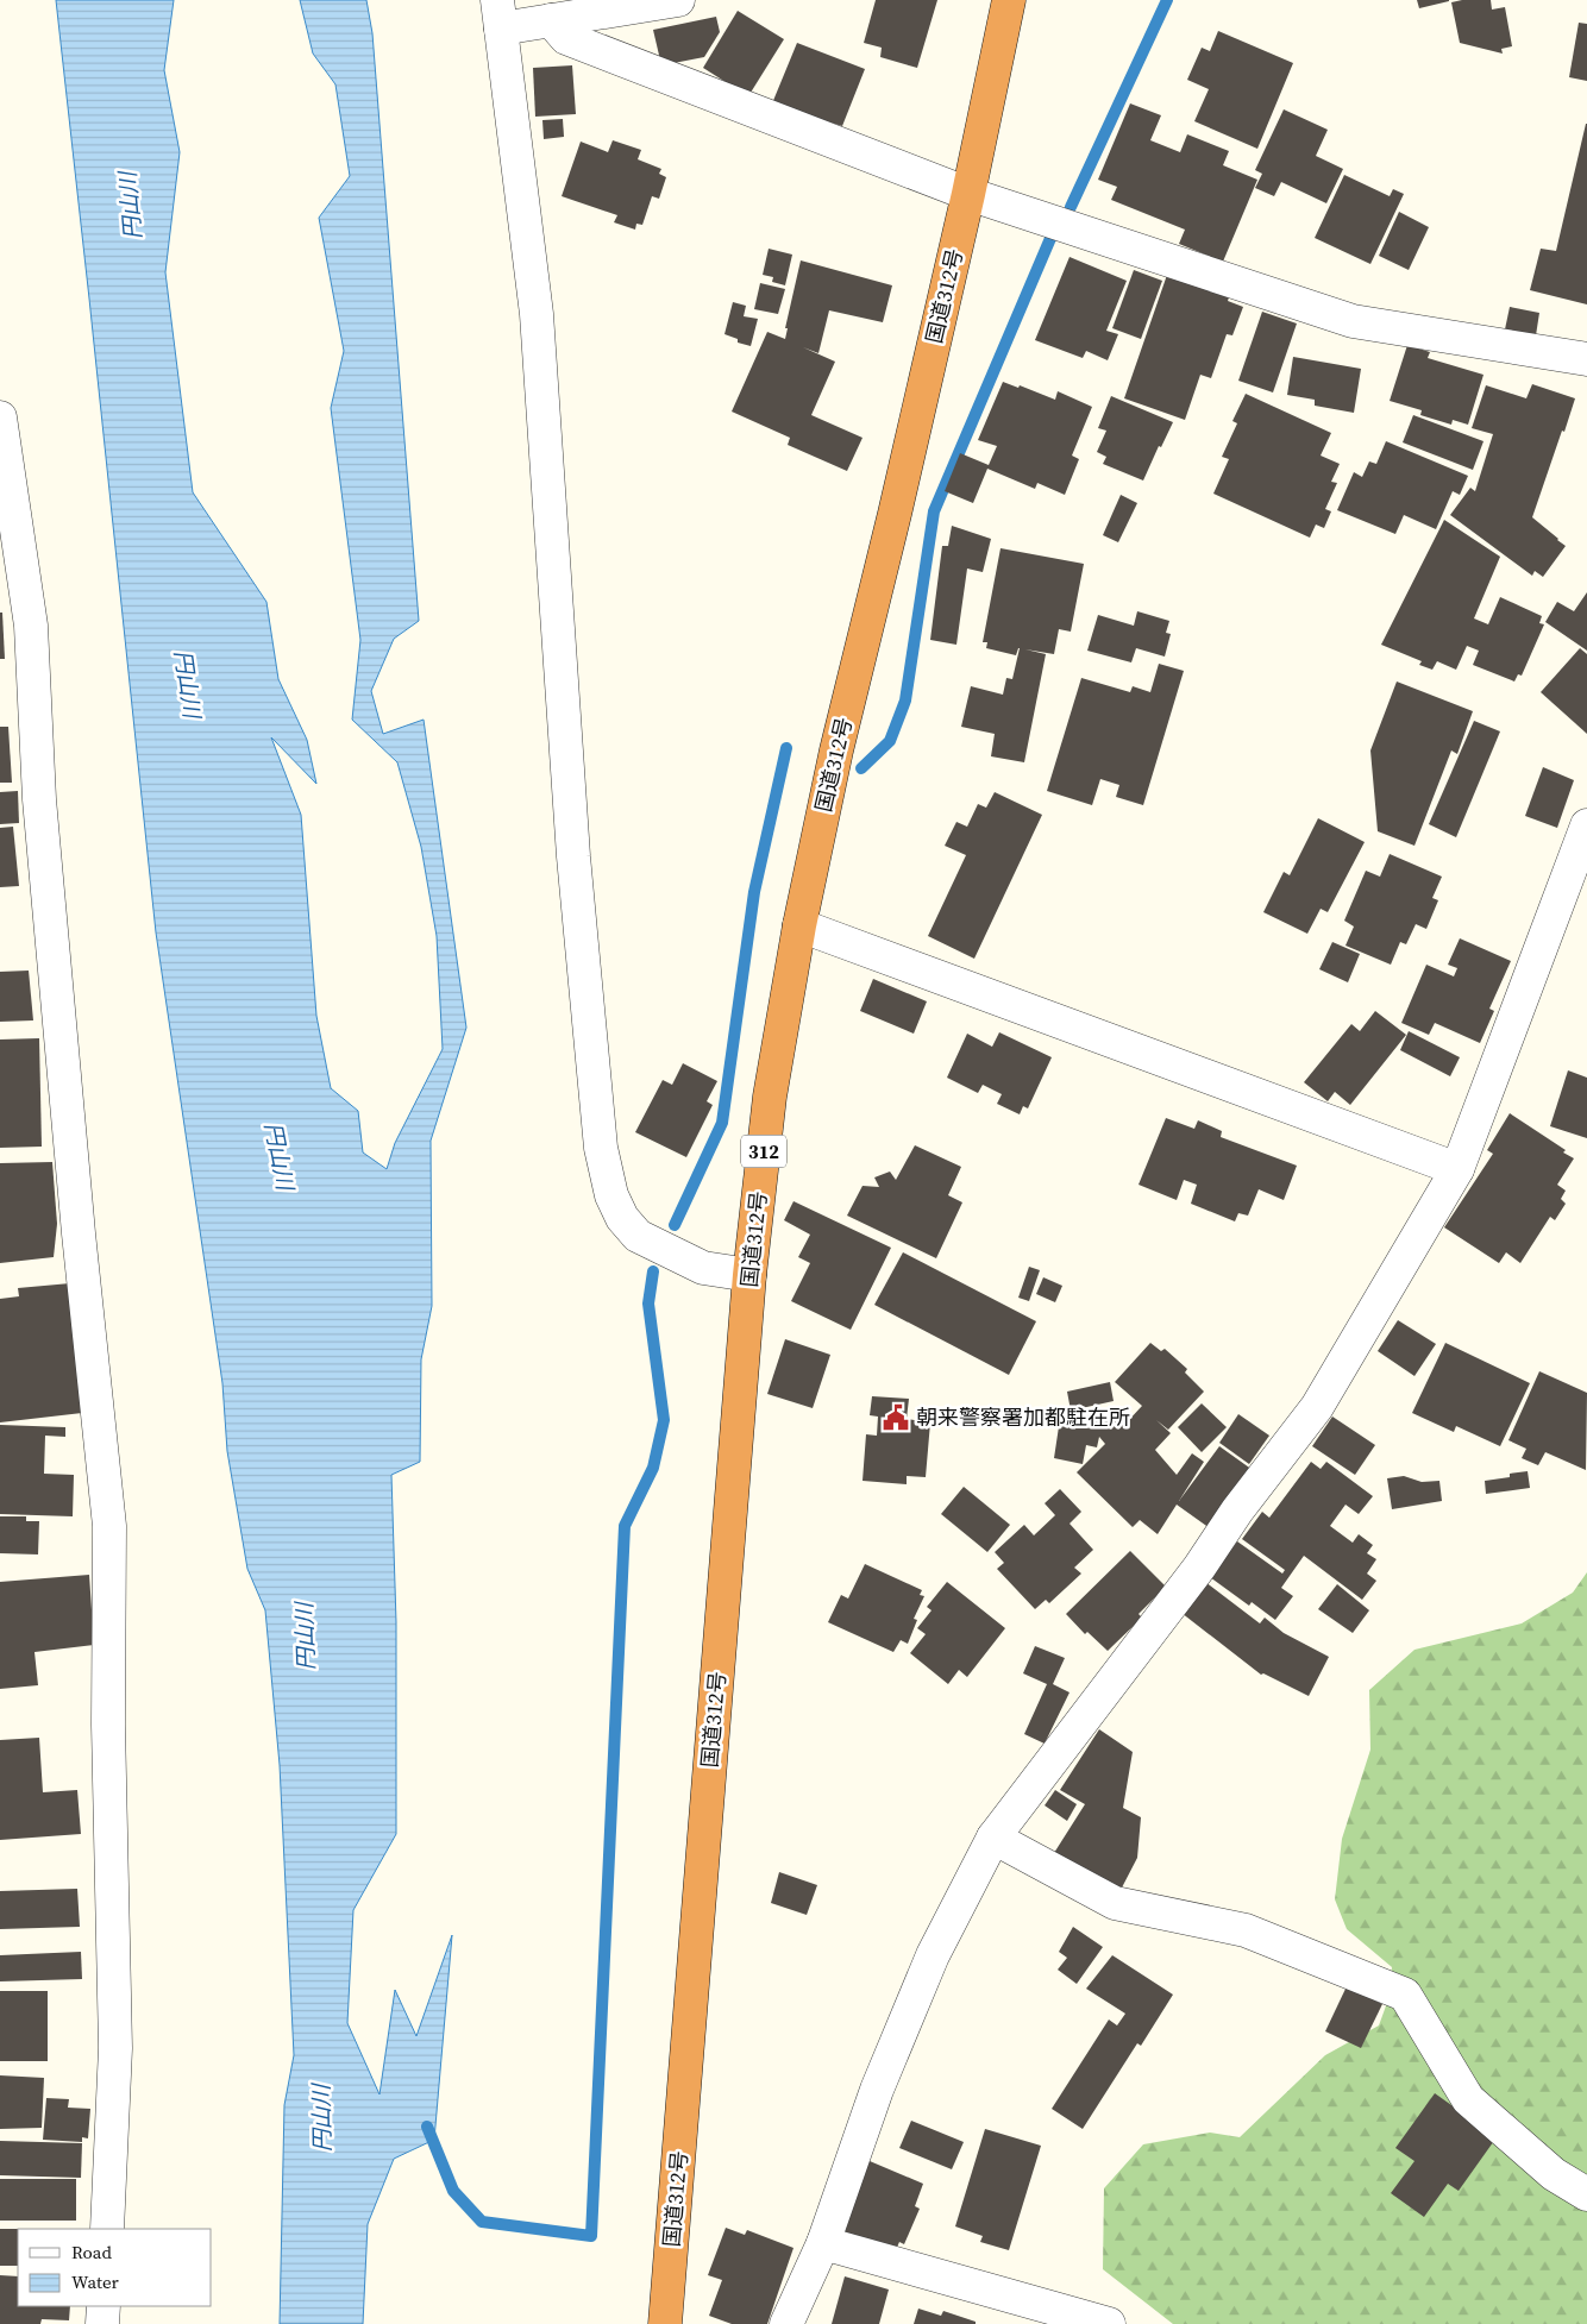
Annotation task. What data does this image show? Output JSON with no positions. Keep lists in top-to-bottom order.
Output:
{
  "streets": {
    "highway": ["国道312号", "312"]
  },
  "water": ["円山川"],
  "places": {
    "public building": ["朝来警察署加都駐在所"]
  },
  "legend": ["Road", "Water"]
}
